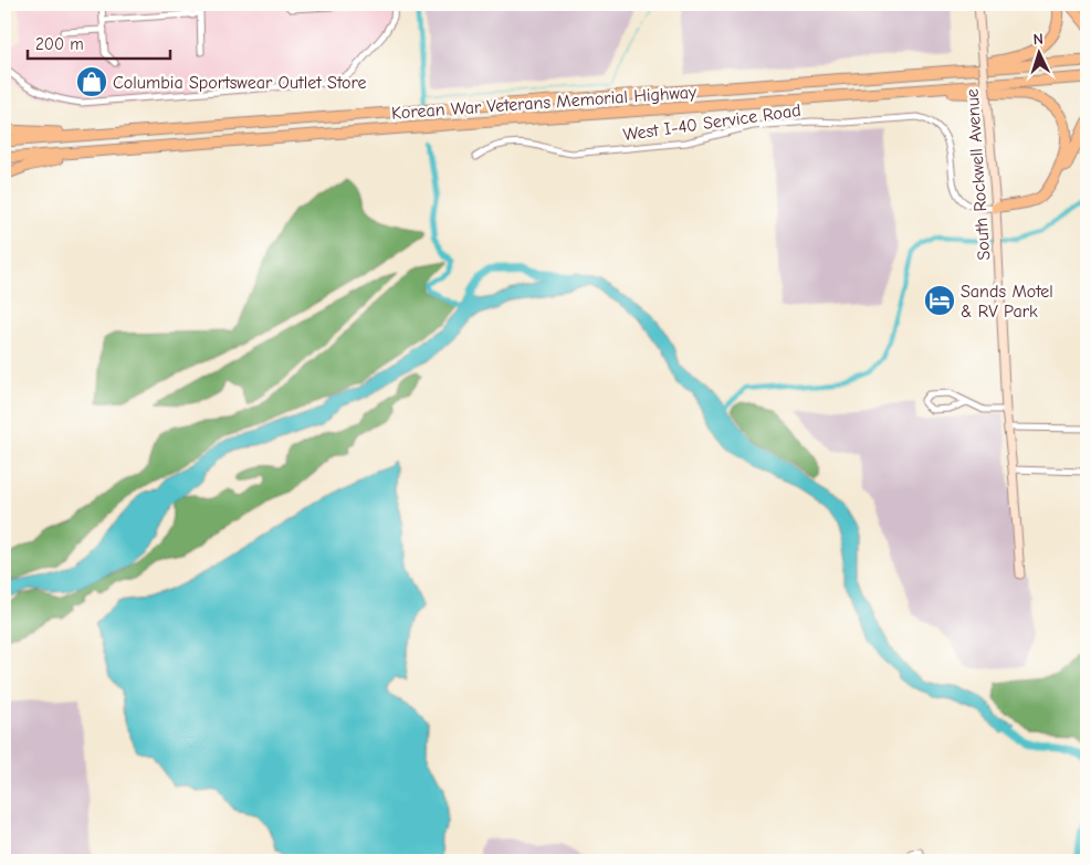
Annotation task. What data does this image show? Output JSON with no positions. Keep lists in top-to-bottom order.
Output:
{
  "streets": {
    "highway": ["Korean War Veterans Memorial Highway"],
    "street": ["West I-40 Service Road", "South Rockwell Avenue"]
  },
  "crossings": [
    ["West I-40 Service Road", "South Rockwell Avenue"]
  ],
  "places": {
    "shop": ["Columbia Sportswear Outlet Store"],
    "hotel": ["Sands Motel & RV Park"]
  },
  "scale_bar": "200 m",
  "north": "top"
}
